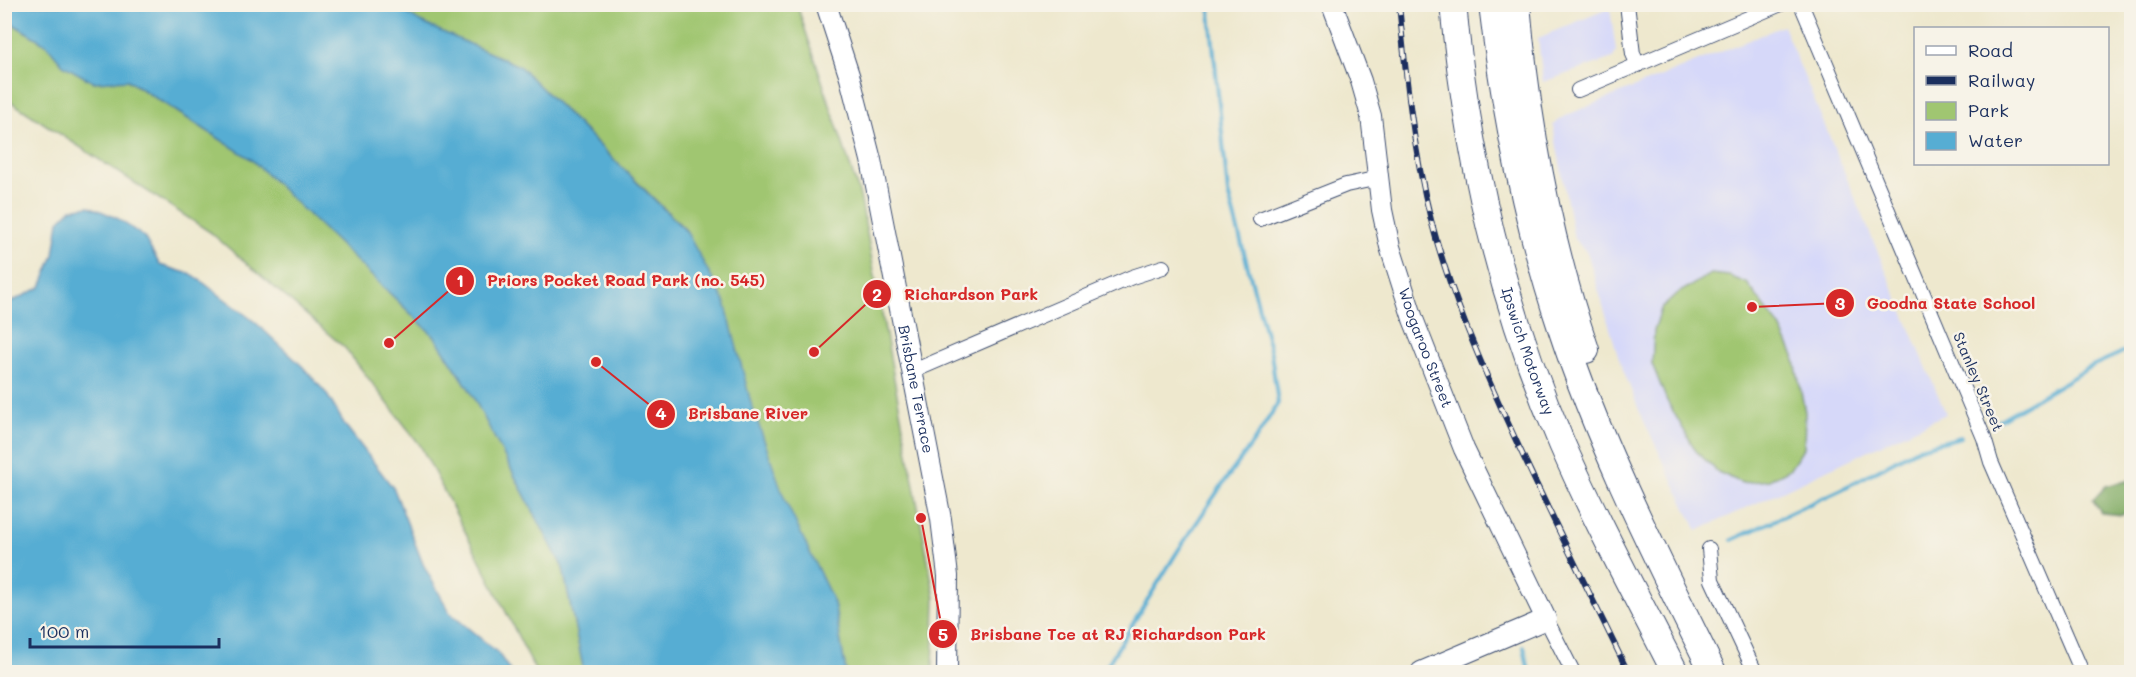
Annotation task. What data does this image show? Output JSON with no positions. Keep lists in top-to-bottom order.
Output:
{
  "streets": {
    "highway": ["Ipswich Motorway"],
    "street": ["Woogaroo Street", "Stanley Street", "Brisbane Terrace"]
  },
  "places": [
    "Goodna State School",
    "Priors Pocket Road Park (no. 545)",
    "Richardson Park",
    "Brisbane River",
    "Brisbane Tce at RJ Richardson Park"
  ],
  "legend": [
    "Road",
    "Railway",
    "Park",
    "Water"
  ],
  "scale_bar": "100 m"
}
